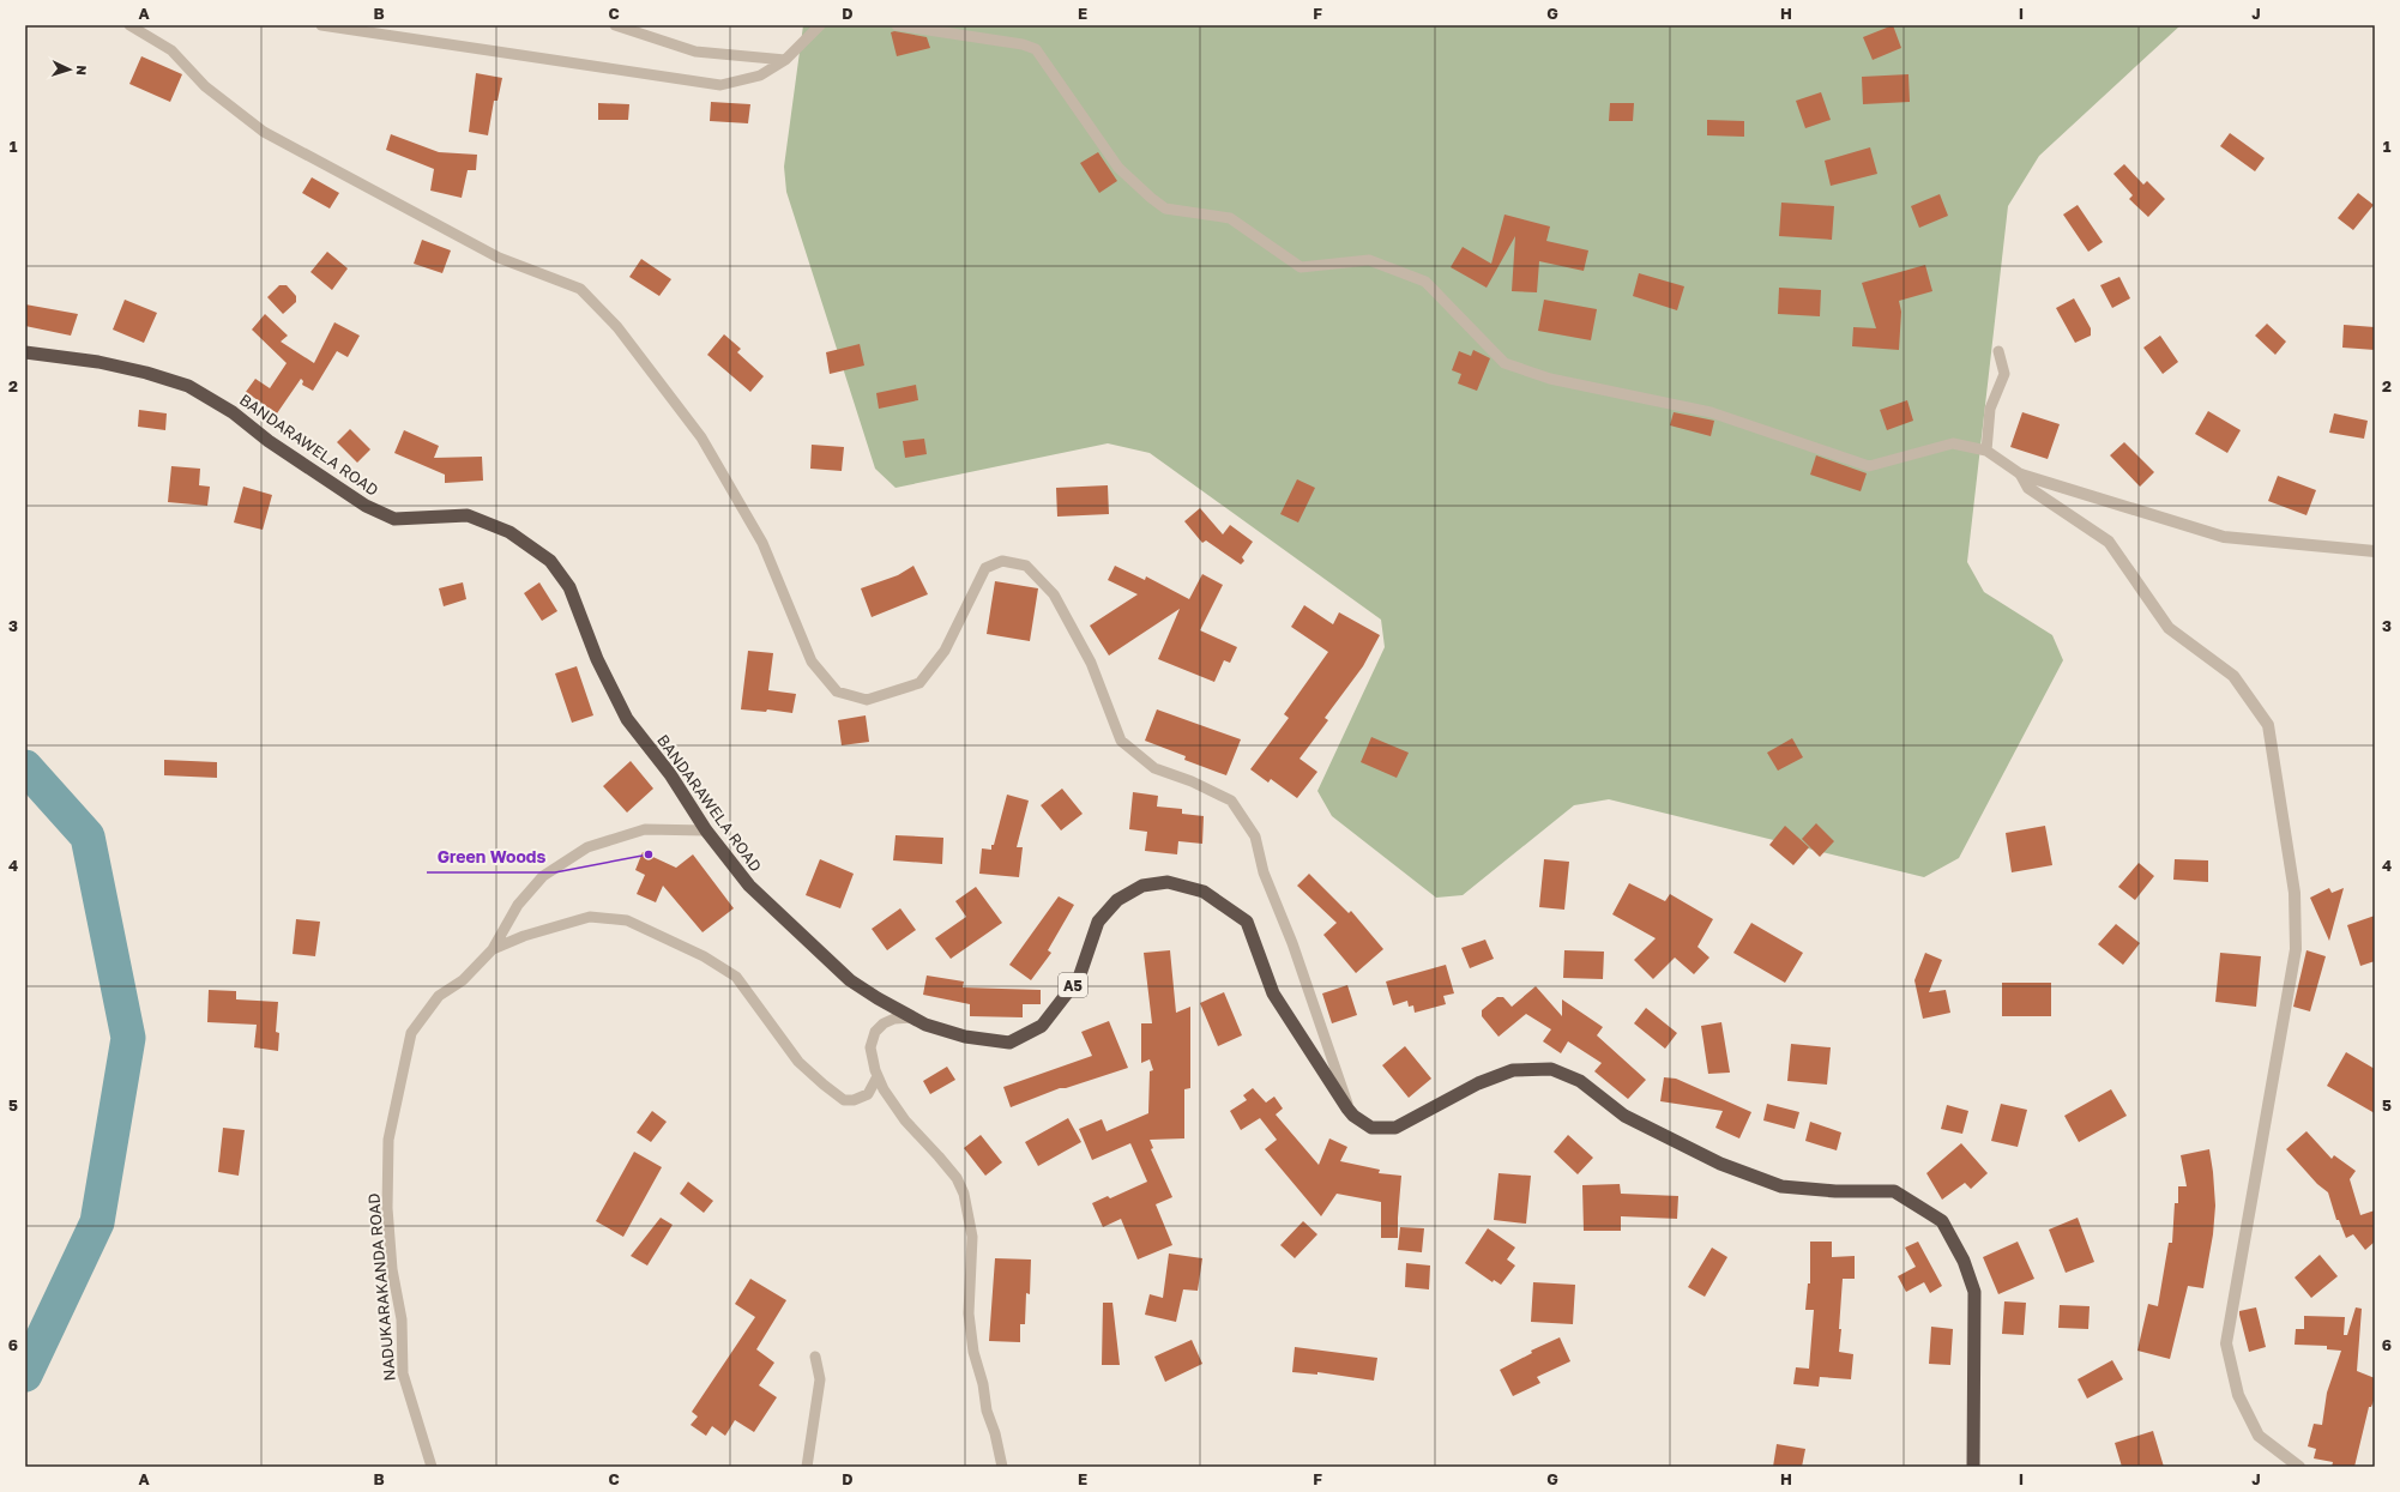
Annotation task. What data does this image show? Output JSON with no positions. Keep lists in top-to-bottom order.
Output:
{
  "streets": {
    "highway": ["BANDARAWELA ROAD", "A5"],
    "lane": ["NADUKARAKANDA ROAD"]
  },
  "places": ["Green Woods"],
  "north": "right",
  "grid": {
    "columns": [
      "A",
      "B",
      "C",
      "D",
      "E",
      "F",
      "G",
      "H",
      "I",
      "J"
    ],
    "rows": [
      "1",
      "2",
      "3",
      "4",
      "5",
      "6"
    ]
  }
}
